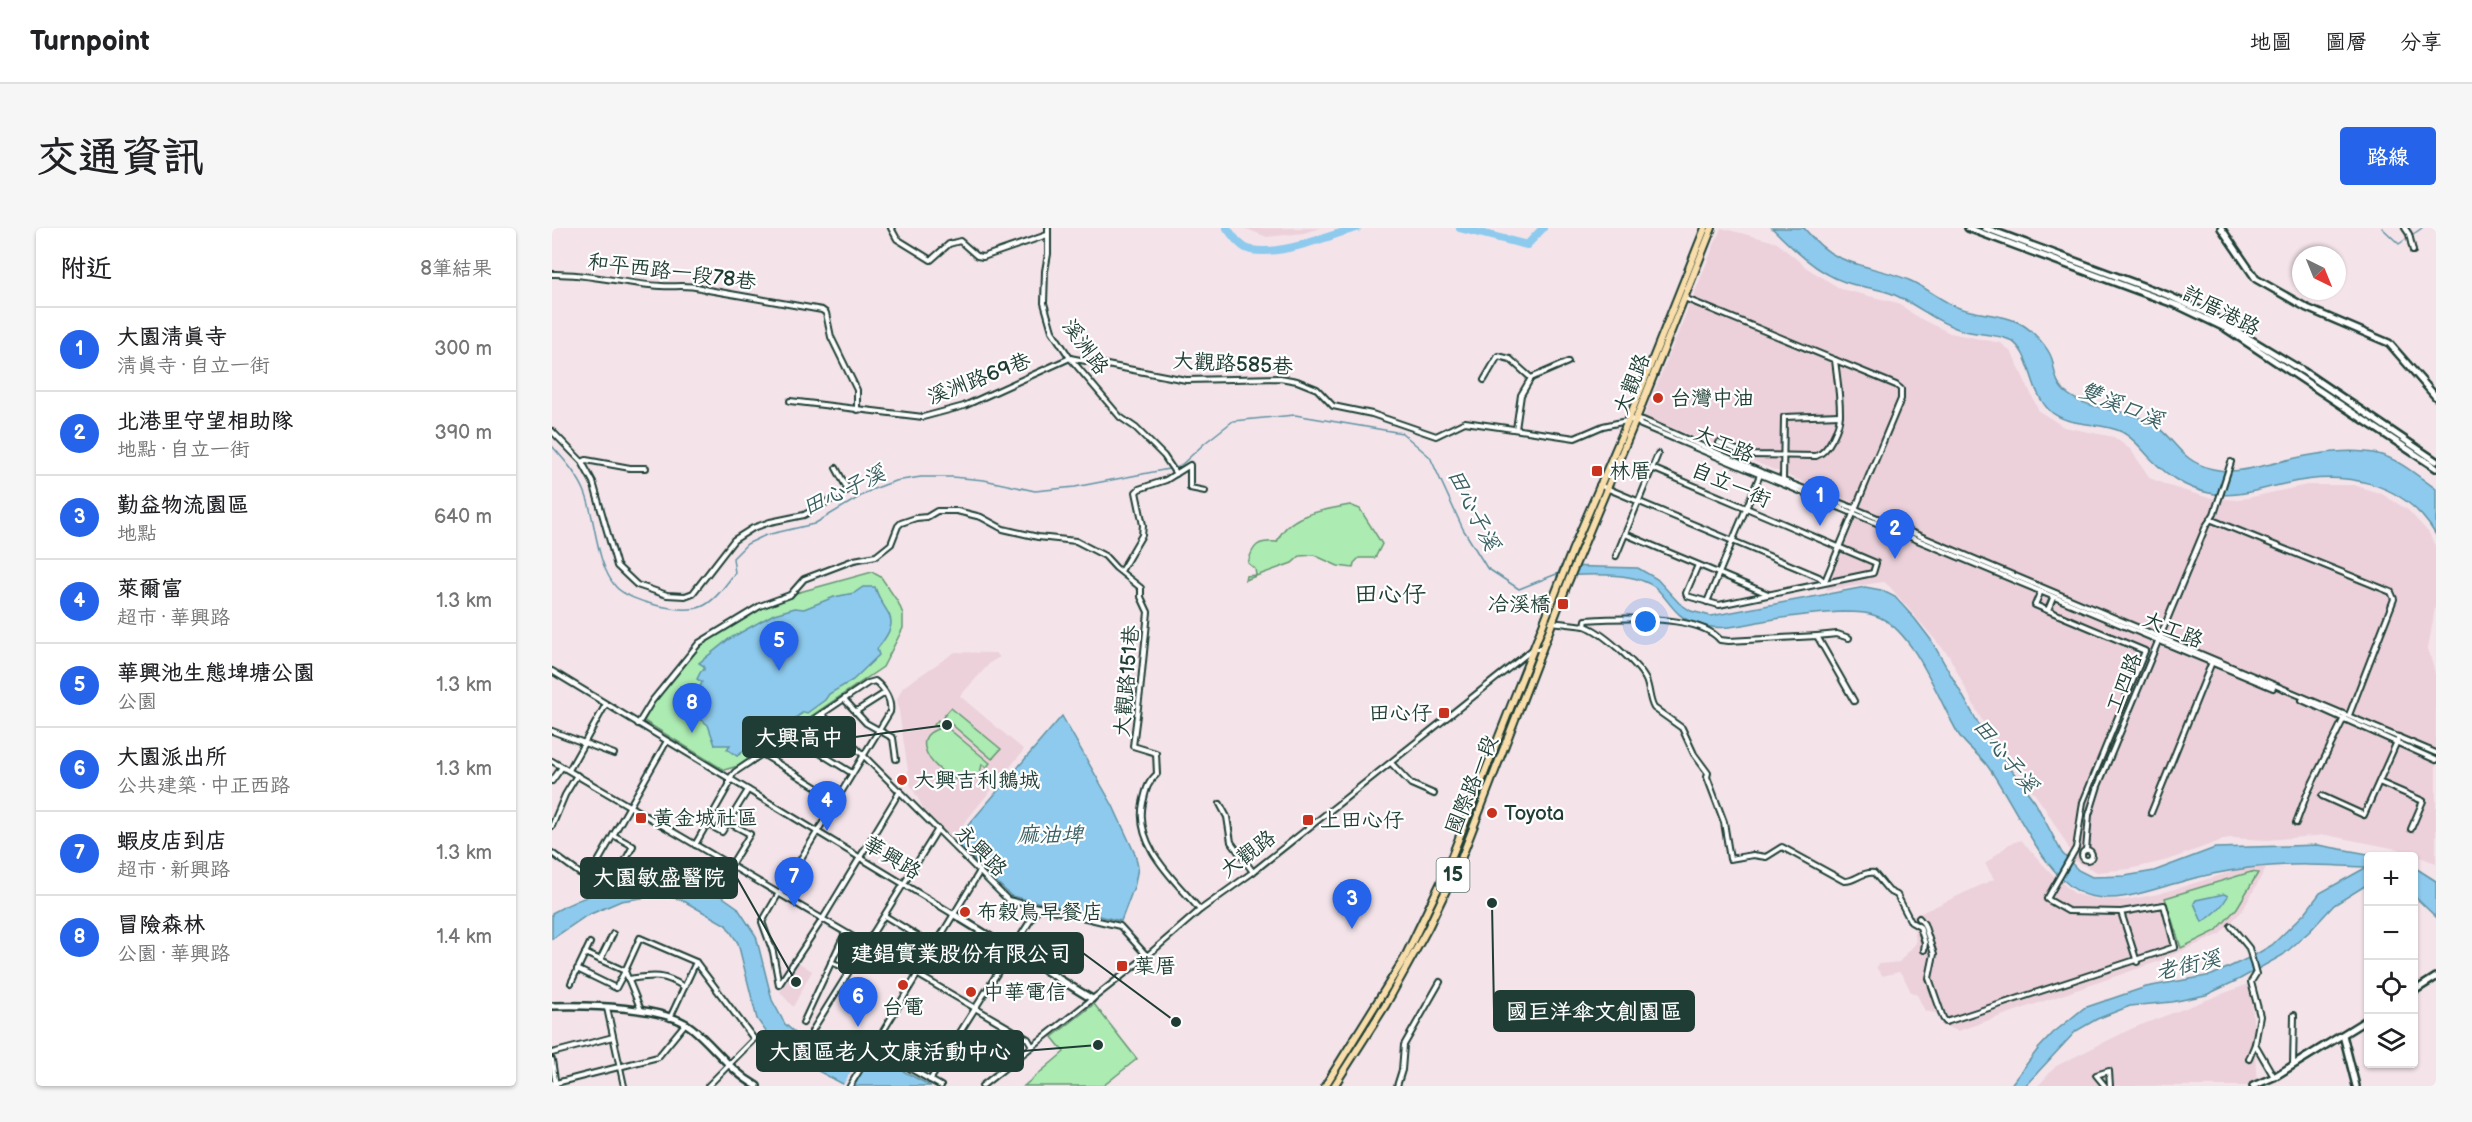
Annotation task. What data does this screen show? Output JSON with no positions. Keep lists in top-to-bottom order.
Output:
{
  "streets": {
    "main road": ["大觀路", "國際路一段", "15"],
    "street": [
      "和平西路一段78巷",
      "許厝港路",
      "溪洲路",
      "大觀路585巷",
      "溪洲路69巷",
      "大工路",
      "自立一街",
      "大觀路151巷",
      "工四路",
      "永興路",
      "華興路"
    ]
  },
  "crossings": [
    ["和平西路一段78巷", "溪洲路69巷"],
    ["溪洲路", "大觀路585巷"],
    ["溪洲路", "溪洲路69巷"],
    ["大觀路585巷", "溪洲路69巷"],
    ["大觀路585巷", "大觀路"],
    ["大觀路585巷", "大工路"],
    ["大觀路", "大工路"],
    ["大觀路", "大觀路151巷"],
    ["大觀路", "國際路一段"],
    ["大觀路", "永興路"],
    ["大觀路", "華興路"],
    ["大觀路", "15"],
    ["大工路", "工四路"],
    ["國際路一段", "15"]
  ],
  "districts": ["田心仔"],
  "water": [
    "雙溪口溪",
    "田心子溪",
    "麻油埤",
    "老街溪"
  ],
  "places": {
    "other": [
      "台灣中油",
      "大興高中",
      "大興吉利鵝城",
      "Toyota",
      "國巨洋傘文創園區",
      "布穀鳥早餐店",
      "大園敏盛醫院",
      "台電",
      "中華電信",
      "建錩實業股份有限公司",
      "大園區老人文康活動中心"
    ],
    "transit": [
      "林厝",
      "冾溪橋",
      "田心仔",
      "黃金城社區",
      "上田心仔",
      "葉厝"
    ]
  },
  "north": "bottom right",
  "page": {
    "header": "Turnpoint",
    "nav": ["地圖", "圖層", "分享"],
    "buttons": "路線",
    "title": "交通資訊",
    "heading": ["附近", "8筆結果"],
    "list": [
      {
        "mark": "1",
        "name": "大園清真寺",
        "note": "清真寺 · 自立一街",
        "value": "300 m"
      },
      {
        "mark": "2",
        "name": "北港里守望相助隊",
        "note": "地點 · 自立一街",
        "value": "390 m"
      },
      {
        "mark": "3",
        "name": "勤益物流園區",
        "note": "地點",
        "value": "640 m"
      },
      {
        "mark": "4",
        "name": "萊爾富",
        "note": "超市 · 華興路",
        "value": "1.3 km"
      },
      {
        "mark": "5",
        "name": "華興池生態埤塘公園",
        "note": "公園",
        "value": "1.3 km"
      },
      {
        "mark": "6",
        "name": "大園派出所",
        "note": "公共建築 · 中正西路",
        "value": "1.3 km"
      },
      {
        "mark": "7",
        "name": "蝦皮店到店",
        "note": "超市 · 新興路",
        "value": "1.3 km"
      },
      {
        "mark": "8",
        "name": "冒險森林",
        "note": "公園 · 華興路",
        "value": "1.4 km"
      }
    ],
    "pins": [
      "1",
      "2",
      "5",
      "8",
      "4",
      "7",
      "3",
      "6"
    ],
    "map_buttons": ["+", "−"]
  }
}
